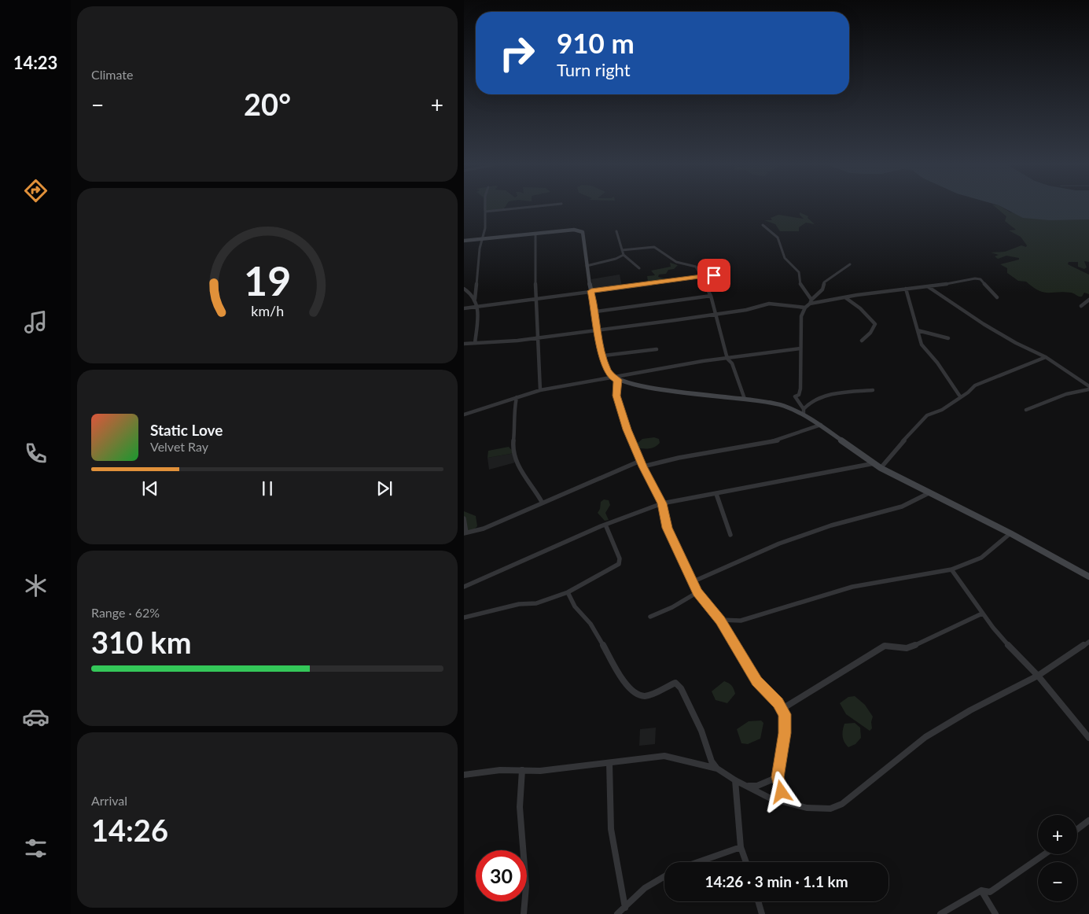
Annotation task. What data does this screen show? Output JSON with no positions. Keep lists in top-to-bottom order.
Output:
{
  "page": {
    "tabs": "14:23",
    "tile": [
      "Climate",
      ["Range · 62%", "310 km"],
      ["Arrival", "14:26"]
    ],
    "turn": ["910 m", "Turn right"],
    "heat": ["−", "20°", "+"],
    "song": ["Static Love", "Velvet Ray"],
    "map_buttons": ["+", "−"],
    "limit": "30",
    "trip": "14:26 · 3 min · 1.1 km",
    "gauge": ["19", "km/h"]
  }
}
